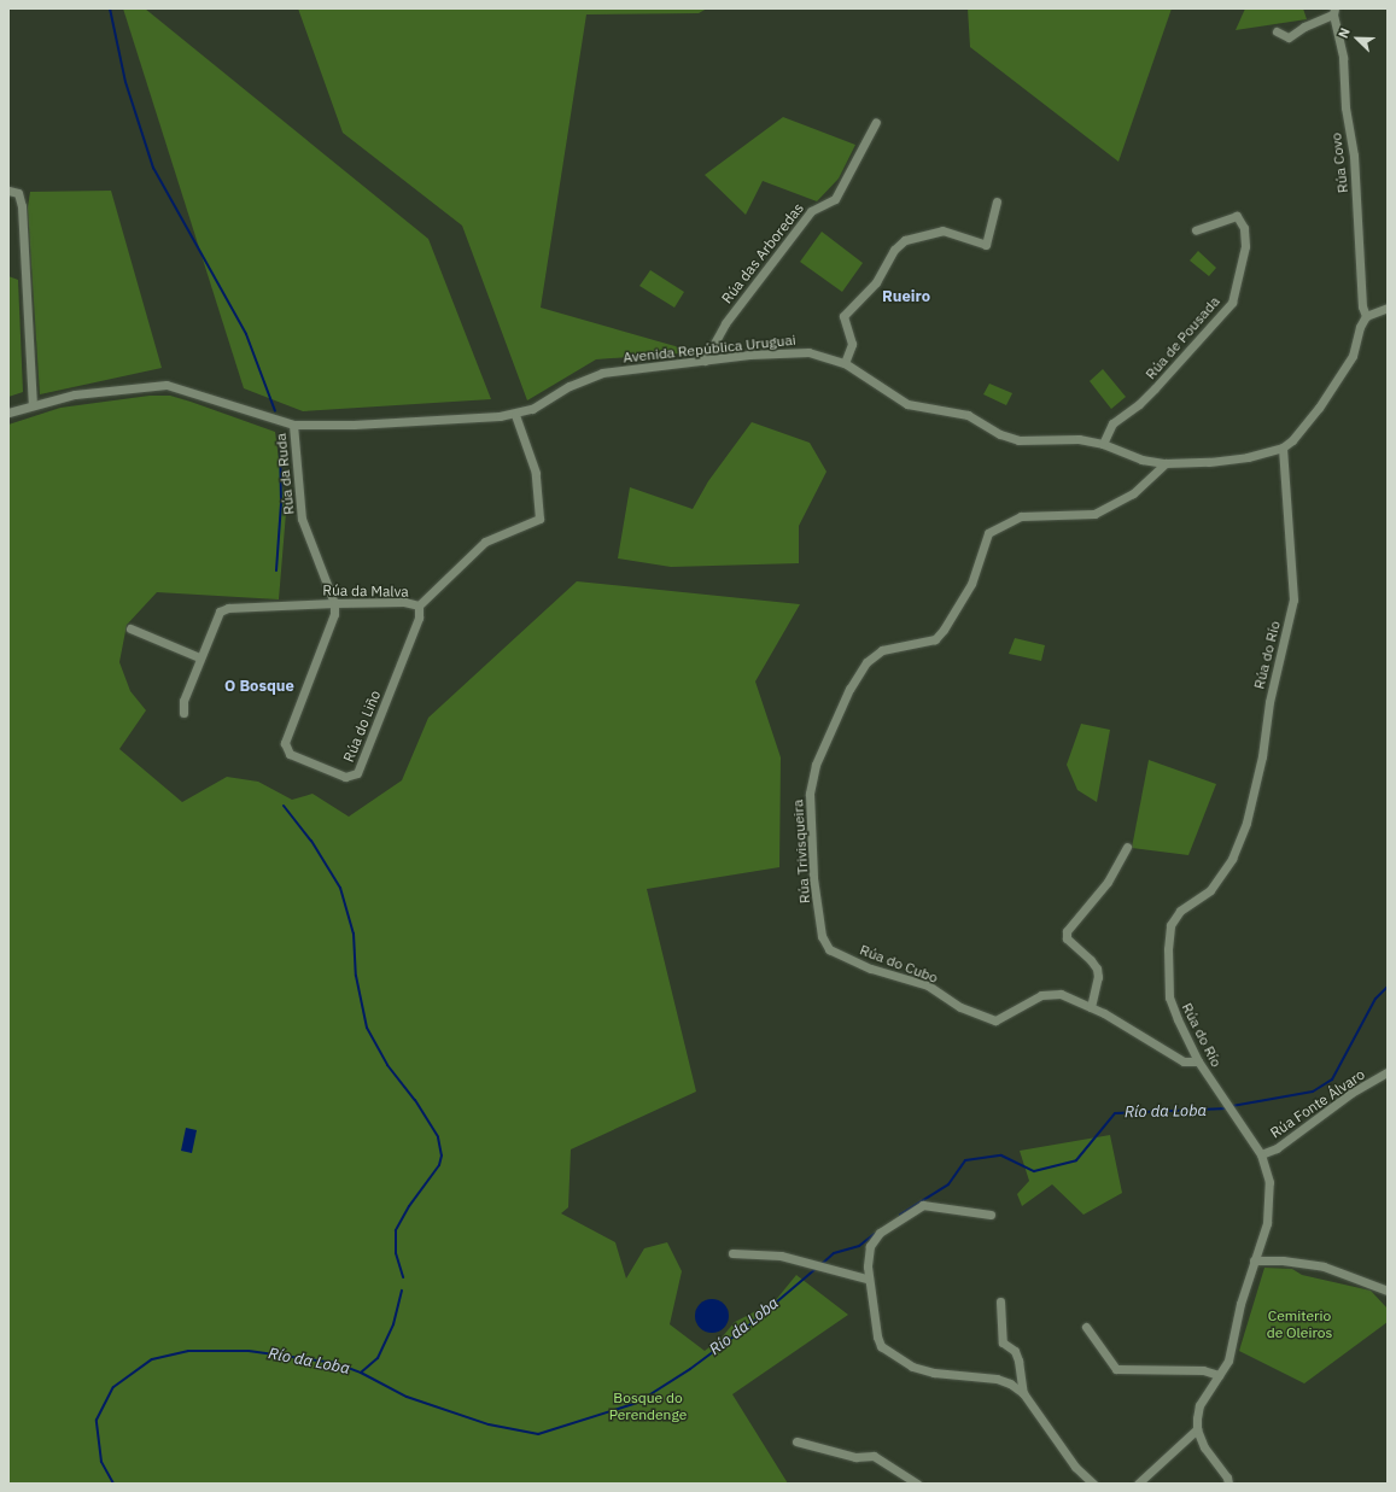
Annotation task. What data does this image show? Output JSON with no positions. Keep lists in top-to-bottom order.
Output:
{
  "streets": {
    "street": [
      "Rúa Covo",
      "Rúa das Arboredas",
      "Rúa de Pousada",
      "Avenida República Uruguai",
      "Rúa da Ruda",
      "Rúa da Malva",
      "Rúa do Río",
      "Rúa do Liño",
      "Rúa Trivisqueira",
      "Rúa do Cubo",
      "Rúa Fonte Álvaro"
    ]
  },
  "crossings": [
    ["Rúa Covo", "Avenida República Uruguai"],
    ["Rúa das Arboredas", "Avenida República Uruguai"],
    ["Rúa de Pousada", "Avenida República Uruguai"],
    ["Avenida República Uruguai", "Rúa da Ruda"],
    ["Avenida República Uruguai", "Rúa da Malva"],
    ["Avenida República Uruguai", "Rúa do Río"],
    ["Avenida República Uruguai", "Rúa Trivisqueira"],
    ["Rúa da Ruda", "Rúa da Malva"],
    ["Rúa da Ruda", "Rúa do Liño"],
    ["Rúa da Malva", "Rúa do Liño"],
    ["Rúa do Río", "Rúa do Cubo"],
    ["Rúa do Río", "Rúa Fonte Álvaro"],
    ["Rúa Trivisqueira", "Rúa do Cubo"]
  ],
  "districts": ["Rueiro", "O Bosque"],
  "water": ["Río da Loba"],
  "parks": ["Cemiterio de Oleiros", "Bosque do Perendenge"],
  "north": "top left"
}
